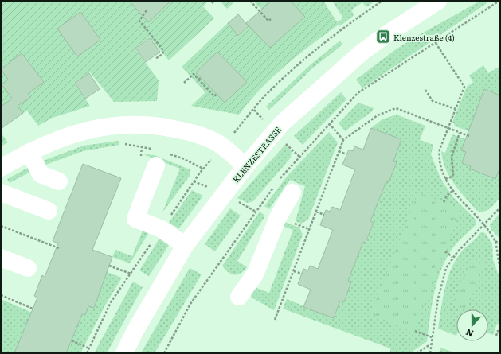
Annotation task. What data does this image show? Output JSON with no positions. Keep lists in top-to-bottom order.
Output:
{
  "streets": {
    "street": ["KLENZESTRASSE"]
  },
  "places": {
    "bus stop": ["Klenzestraße (4)"]
  },
  "north": "bottom"
}
